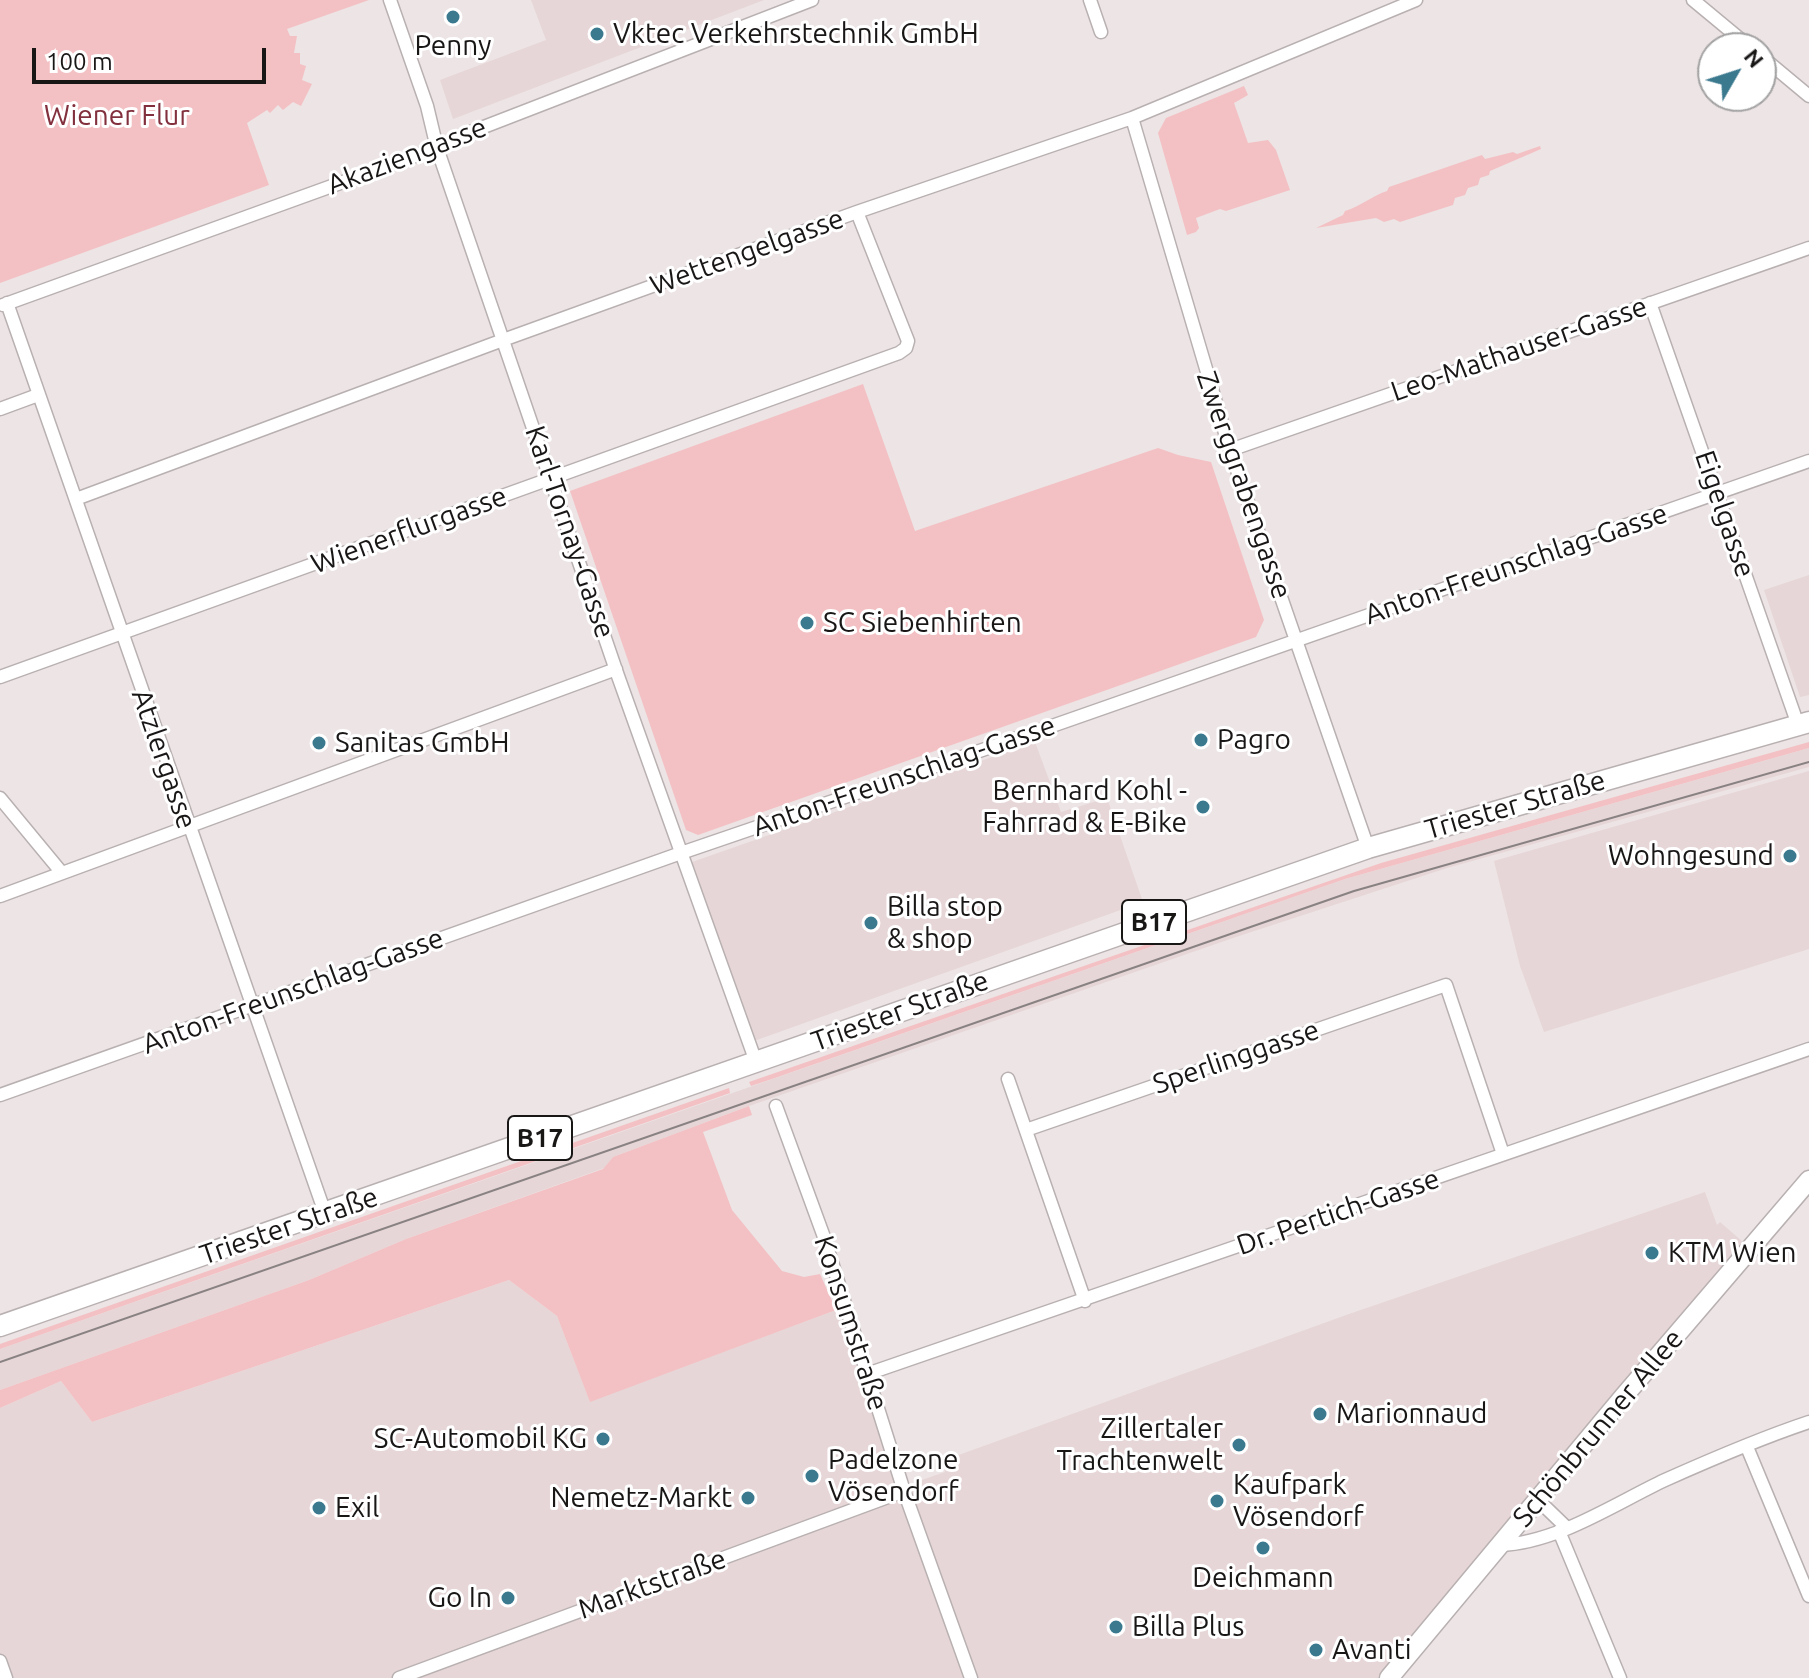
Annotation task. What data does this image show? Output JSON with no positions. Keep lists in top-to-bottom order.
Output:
{
  "streets": {
    "main road": ["Triester Straße", "B17", "Schönbrunner Allee"],
    "street": [
      "Akaziengasse",
      "Wettengelgasse",
      "Leo-Mathauser-Gasse",
      "Zwerggrabengasse",
      "Eigelgasse",
      "Wienerflurgasse",
      "Karl-Tornay-Gasse",
      "Anton-Freunschlag-Gasse",
      "Atzlergasse",
      "Sperlinggasse",
      "Dr. Pertich-Gasse",
      "Konsumstraße",
      "Marktstraße"
    ]
  },
  "crossings": [
    ["Akaziengasse", "Karl-Tornay-Gasse"],
    ["Akaziengasse", "Atzlergasse"],
    ["Wettengelgasse", "Zwerggrabengasse"],
    ["Wettengelgasse", "Wienerflurgasse"],
    ["Wettengelgasse", "Karl-Tornay-Gasse"],
    ["Wettengelgasse", "Atzlergasse"],
    ["Leo-Mathauser-Gasse", "Zwerggrabengasse"],
    ["Leo-Mathauser-Gasse", "Eigelgasse"],
    ["Zwerggrabengasse", "Anton-Freunschlag-Gasse"],
    ["Zwerggrabengasse", "Triester Straße"],
    ["Eigelgasse", "Anton-Freunschlag-Gasse"],
    ["Eigelgasse", "Triester Straße"],
    ["Wienerflurgasse", "Karl-Tornay-Gasse"],
    ["Wienerflurgasse", "Atzlergasse"],
    ["Karl-Tornay-Gasse", "Anton-Freunschlag-Gasse"],
    ["Karl-Tornay-Gasse", "Triester Straße"],
    ["Anton-Freunschlag-Gasse", "Atzlergasse"],
    ["Atzlergasse", "Triester Straße"],
    ["Sperlinggasse", "Dr. Pertich-Gasse"],
    ["Dr. Pertich-Gasse", "Konsumstraße"],
    ["Konsumstraße", "Marktstraße"]
  ],
  "parks": ["Wiener Flur"],
  "places": [
    "Penny",
    "Vktec Verkehrstechnik GmbH",
    "SC Siebenhirten",
    "Pagro",
    "Sanitas GmbH",
    "Bernhard Kohl - Fahrrad & E-Bike",
    "Wohngesund",
    "Billa stop & shop",
    "KTM Wien",
    "Marionnaud",
    "SC-Automobil KG",
    "Zillertaler Trachtenwelt",
    "Padelzone Vösendorf",
    "Nemetz-Markt",
    "Kaufpark Vösendorf",
    "Exil",
    "Deichmann",
    "Go In",
    "Billa Plus",
    "Avanti"
  ],
  "scale_bar": "100 m",
  "north": "top right"
}
